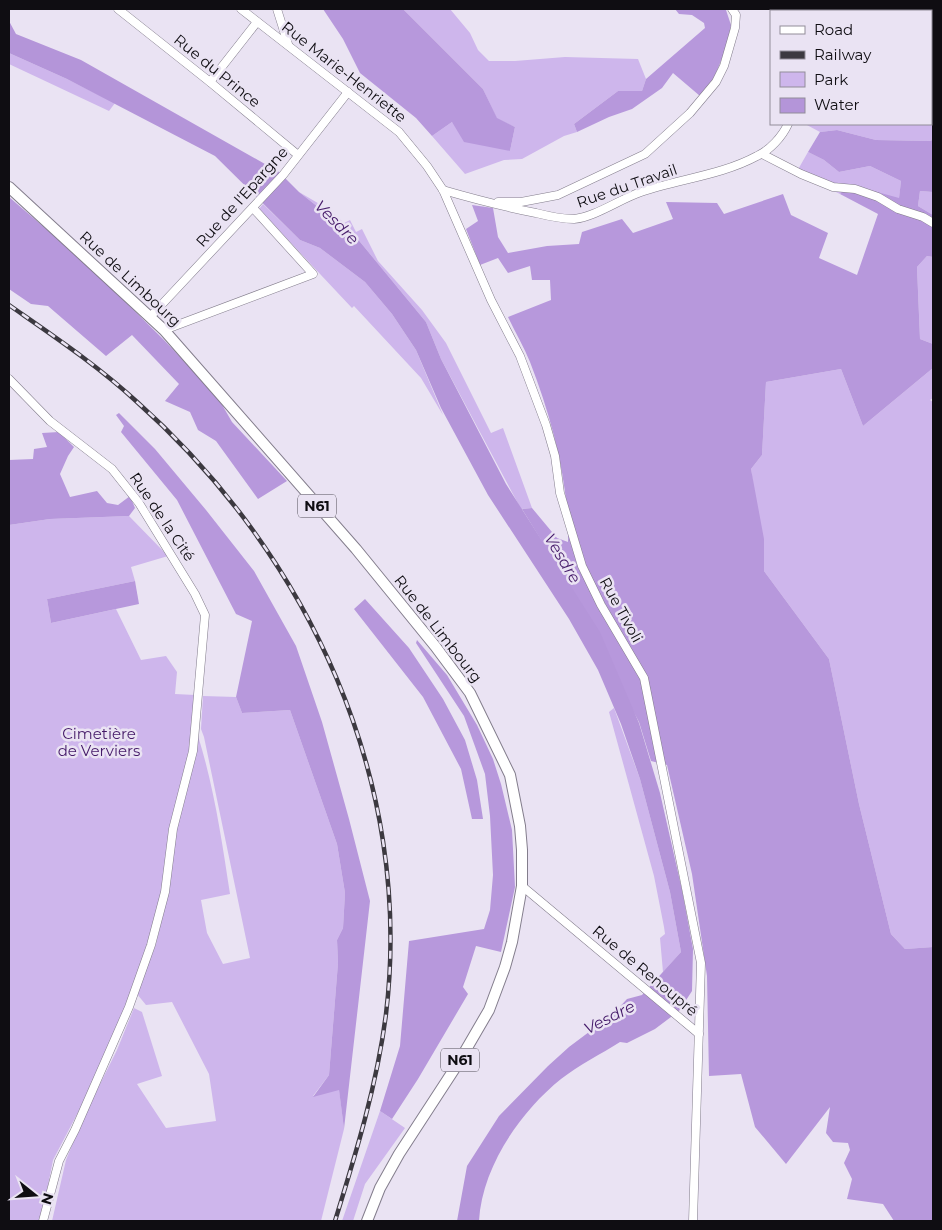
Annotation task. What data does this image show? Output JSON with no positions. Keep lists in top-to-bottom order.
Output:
{
  "streets": {
    "main road": ["Rue de Limbourg", "N61"],
    "street": [
      "Rue du Prince",
      "Rue Marie-Henriette",
      "Rue du Travail",
      "Rue de l'Epargne",
      "Rue de la Cité",
      "Rue Tivoli",
      "Rue de Renoupré"
    ]
  },
  "crossings": [
    ["Rue du Prince", "Rue de l'Epargne"],
    ["Rue Marie-Henriette", "Rue de l'Epargne"],
    ["Rue Marie-Henriette", "Rue Tivoli"],
    ["Rue de l'Epargne", "Rue de Limbourg"],
    ["Rue de Limbourg", "Rue de Renoupré"],
    ["Rue Tivoli", "Rue de Renoupré"]
  ],
  "water": ["Vesdre"],
  "parks": ["Cimetière de Verviers"],
  "legend": [
    "Road",
    "Railway",
    "Park",
    "Water"
  ],
  "north": "right"
}
